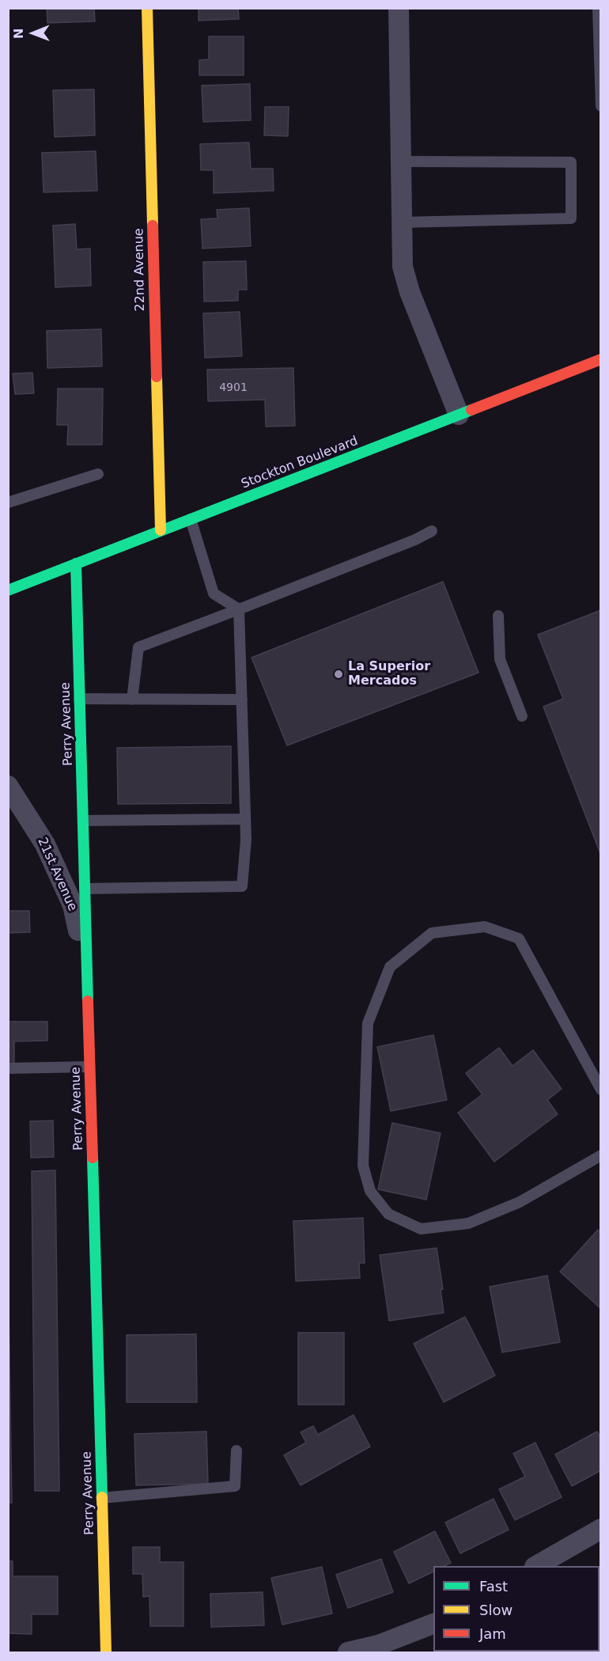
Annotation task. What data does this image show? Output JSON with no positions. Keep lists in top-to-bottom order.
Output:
{
  "streets": {
    "street": [
      "22nd Avenue",
      "Stockton Boulevard",
      "Perry Avenue",
      "21st Avenue"
    ]
  },
  "crossings": [
    ["22nd Avenue", "Stockton Boulevard"],
    ["Stockton Boulevard", "Perry Avenue"],
    ["Perry Avenue", "21st Avenue"]
  ],
  "places": ["La Superior Mercados"],
  "house_numbers": ["4901"],
  "legend": ["Fast", "Slow", "Jam"],
  "north": "left"
}
